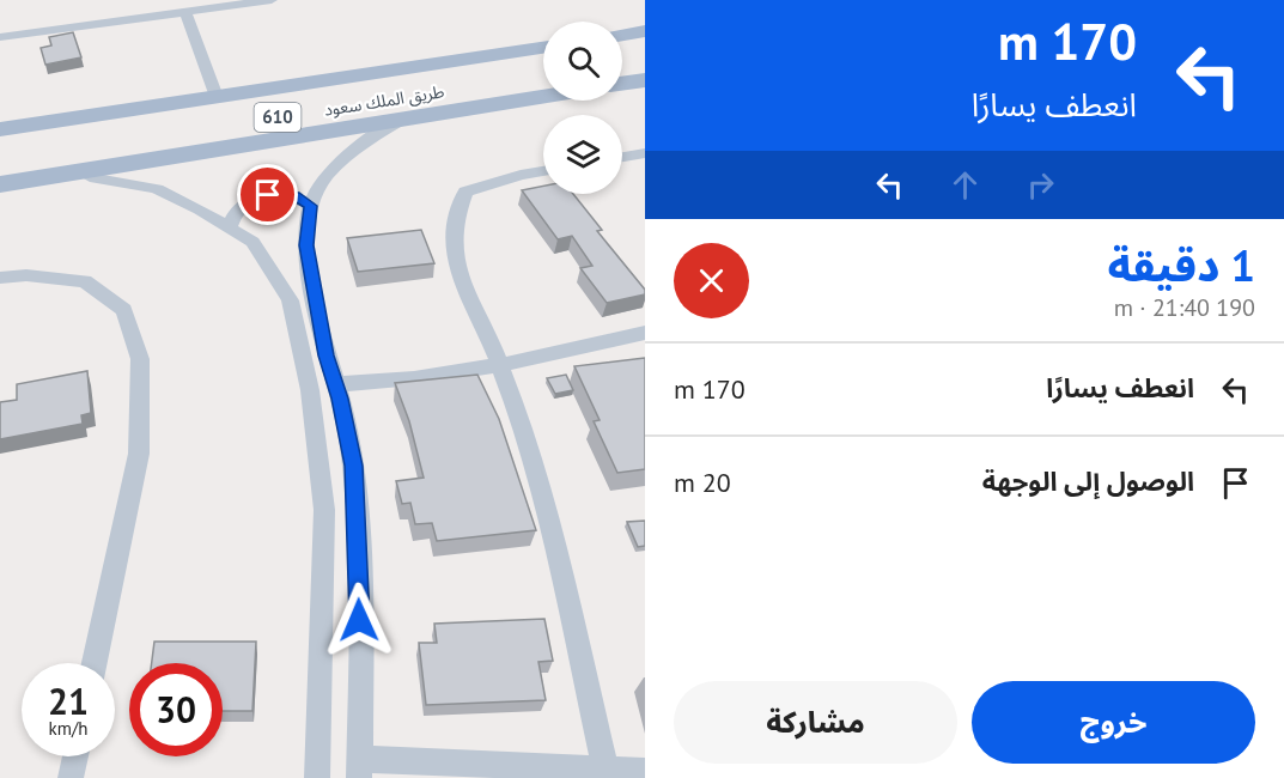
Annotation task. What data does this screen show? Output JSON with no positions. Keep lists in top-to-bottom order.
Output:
{
  "streets": {
    "main road": ["طريق الملك سعود", "610"]
  },
  "page": {
    "turn": ["170 m", "انعطف يسارًا"],
    "heading": ["1 دقيقة", "190 m · 21:40"],
    "list": [
      {
        "name": "انعطف يسارًا",
        "value": "170 m"
      },
      {
        "name": "الوصول إلى الوجهة",
        "value": "20 m"
      }
    ],
    "speed": "21 km/h",
    "limit": "30",
    "buttons": ["خروج", "مشاركة"]
  }
}
